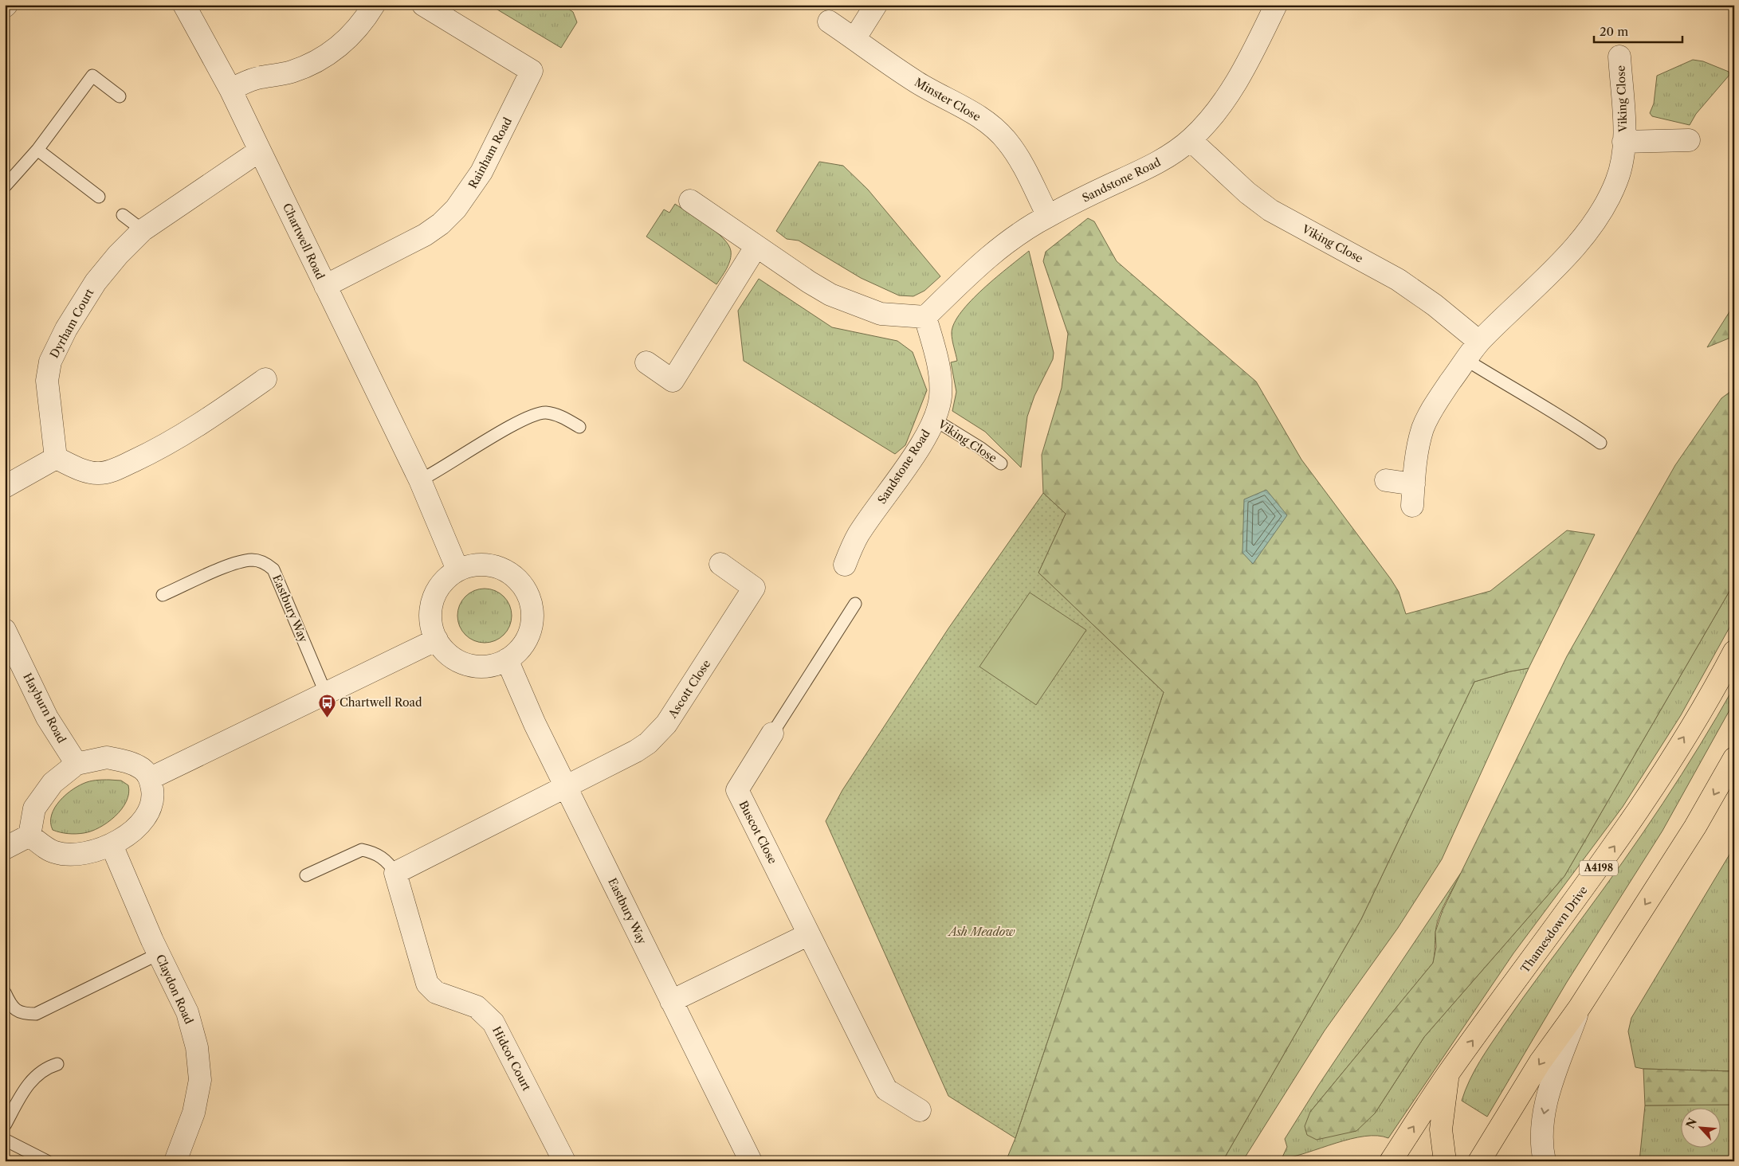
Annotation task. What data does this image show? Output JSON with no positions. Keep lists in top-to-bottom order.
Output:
{
  "streets": {
    "main road": ["A4198", "Thamesdown Drive"],
    "street": [
      "Viking Close",
      "Minster Close",
      "Rainham Road",
      "Sandstone Road",
      "Chartwell Road",
      "Dyrham Court",
      "Eastbury Way",
      "Ascott Close",
      "Hayburn Road",
      "Buscot Close",
      "Claydon Road",
      "Hidcot Court"
    ]
  },
  "crossings": [
    ["Viking Close", "Sandstone Road"],
    ["Minster Close", "Sandstone Road"],
    ["Rainham Road", "Chartwell Road"],
    ["Chartwell Road", "Dyrham Court"],
    ["Chartwell Road", "Eastbury Way"],
    ["Eastbury Way", "Ascott Close"],
    ["Hayburn Road", "Claydon Road"]
  ],
  "parks": ["Ash Meadow"],
  "places": {
    "bus stop": ["Chartwell Road"]
  },
  "scale_bar": "20 m",
  "north": "top left"
}
